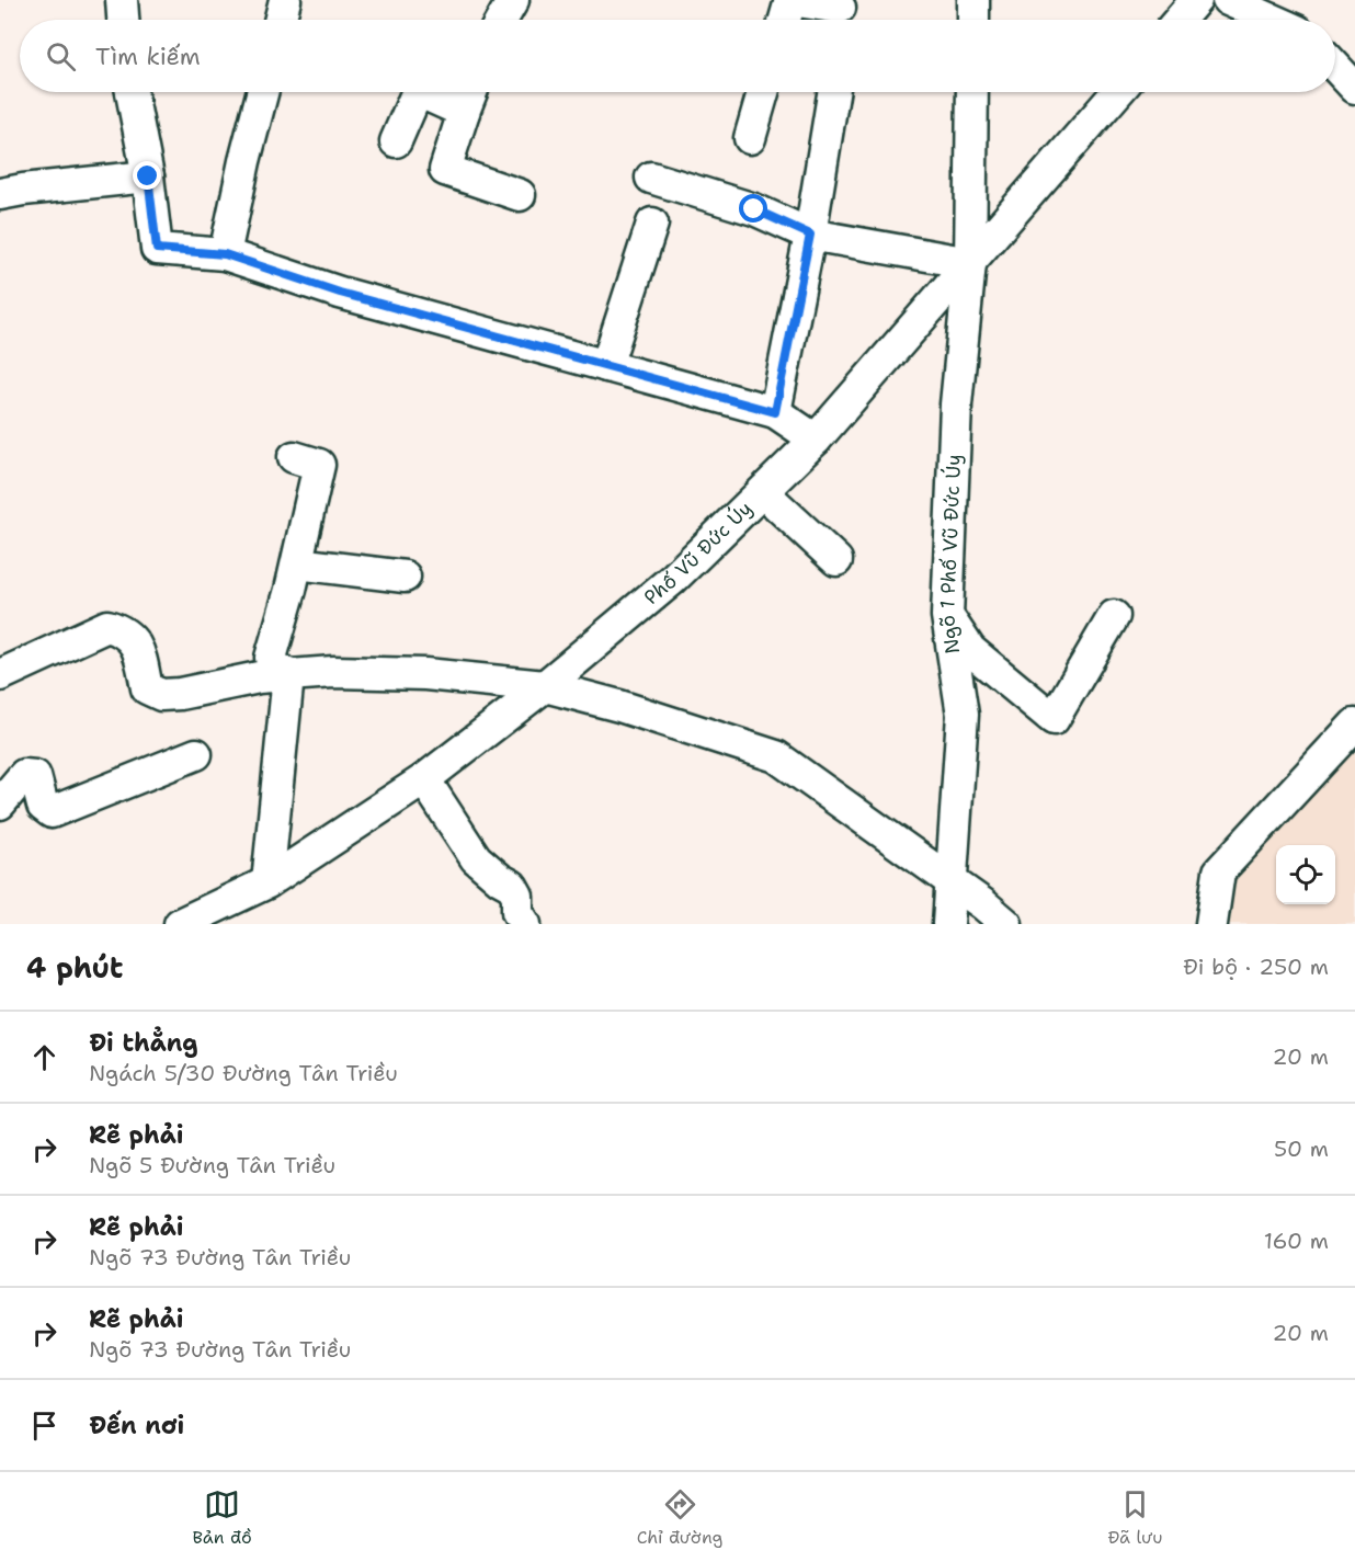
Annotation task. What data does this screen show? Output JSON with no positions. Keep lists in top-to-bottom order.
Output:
{
  "streets": {
    "street": ["Phố Vũ Đức Úy", "Ngõ 1 Phố Vũ Đức Úy"]
  },
  "crossings": [
    ["Phố Vũ Đức Úy", "Ngõ 1 Phố Vũ Đức Úy"]
  ],
  "page": {
    "search": "Tìm kiếm",
    "heading": ["4 phút", "Đi bộ · 250 m"],
    "list": [
      ["Đi thẳng", "Ngách 5/30 Đường Tân Triều", "20 m"],
      ["Rẽ phải", "Ngõ 5 Đường Tân Triều", "50 m"],
      ["Rẽ phải", "Ngõ 73 Đường Tân Triều", "160 m"],
      ["Rẽ phải", "Ngõ 73 Đường Tân Triều", "20 m"],
      "Đến nơi"
    ],
    "nav": ["Bản đồ", "Chỉ đường", "Đã lưu"]
  }
}
